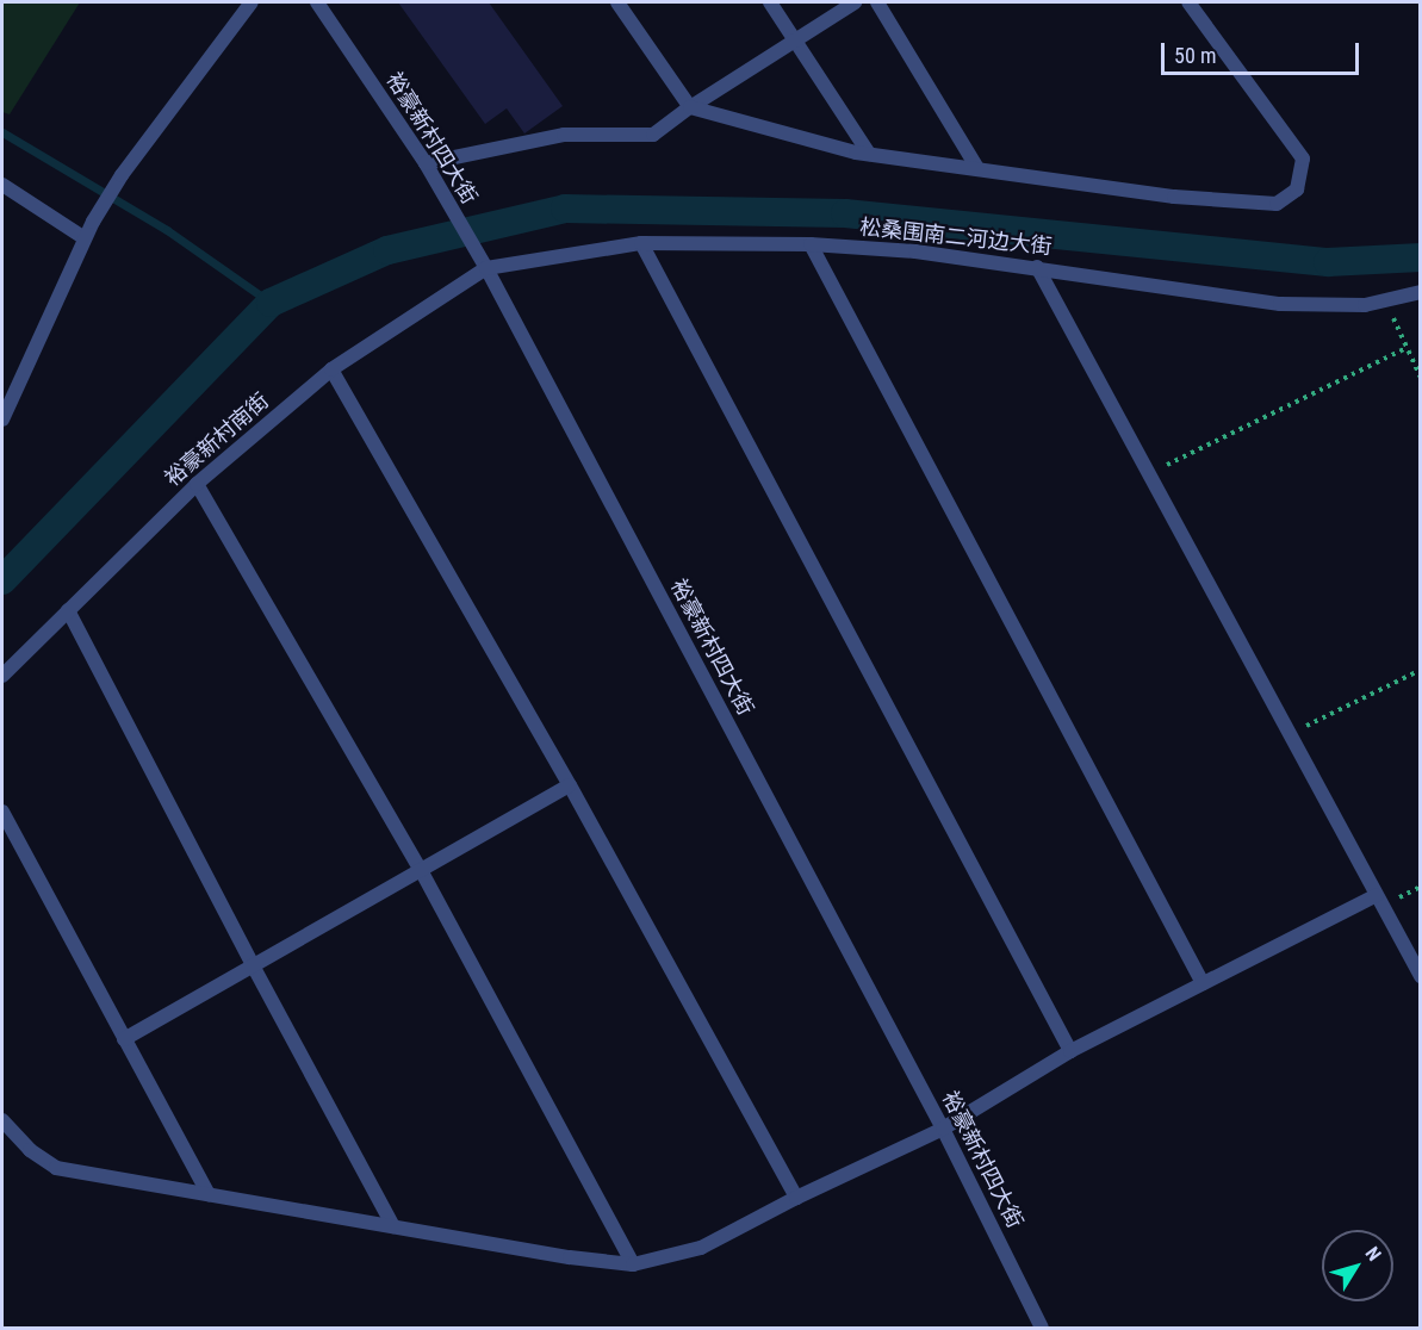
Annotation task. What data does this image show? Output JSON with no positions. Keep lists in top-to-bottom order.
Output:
{
  "streets": {
    "street": ["裕豪新村四大街", "松桑围南二河边大街", "裕豪新村南街"]
  },
  "crossings": [
    ["裕豪新村四大街", "松桑围南二河边大街"],
    ["裕豪新村四大街", "裕豪新村南街"],
    ["松桑围南二河边大街", "裕豪新村南街"]
  ],
  "scale_bar": "50 m",
  "north": "top right"
}
